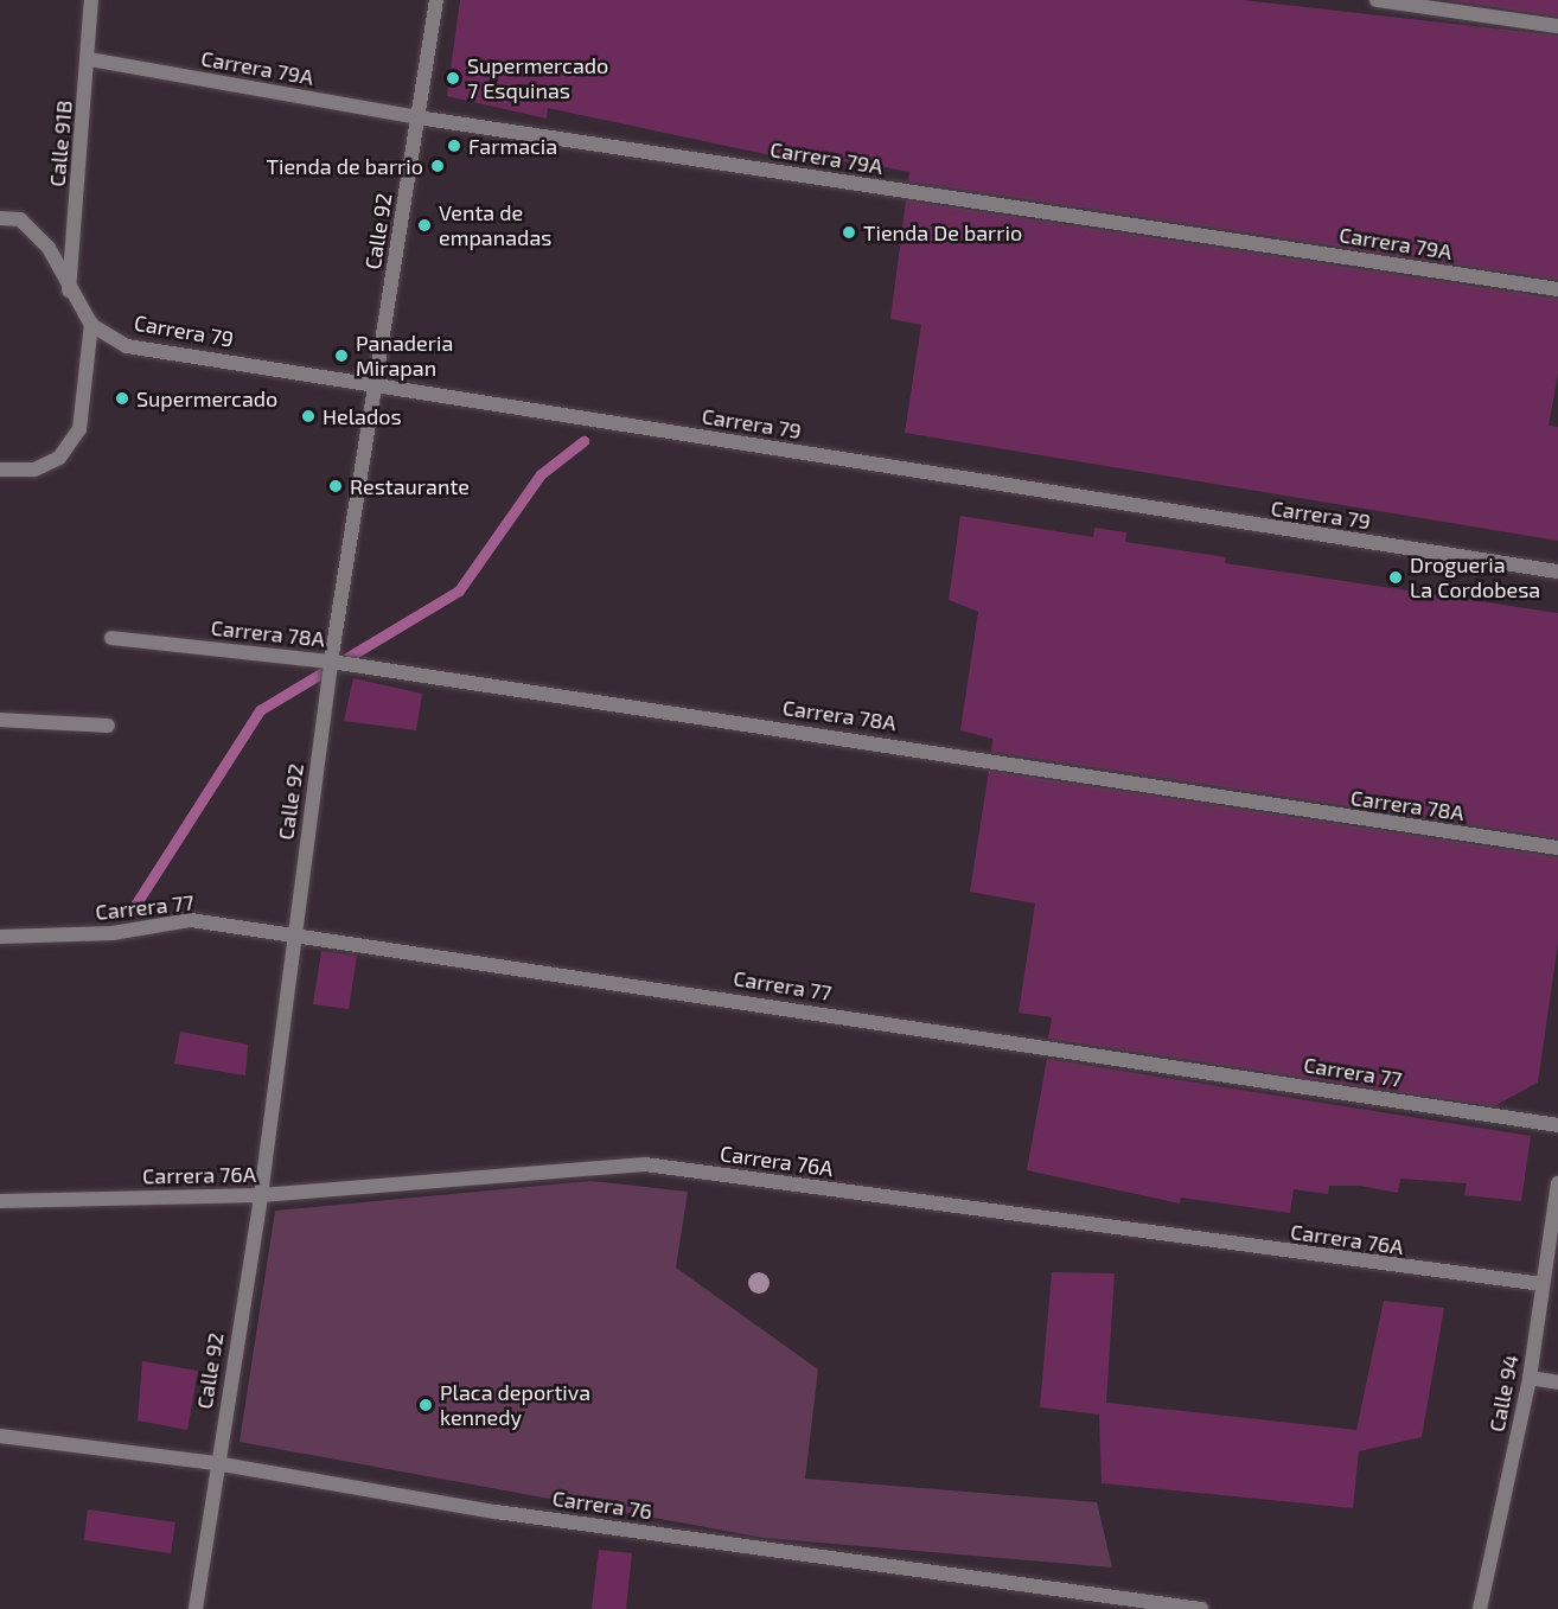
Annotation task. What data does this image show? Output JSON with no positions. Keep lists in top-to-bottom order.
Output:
{
  "streets": {
    "street": [
      "Carrera 79A",
      "Calle 91B",
      "Calle 92",
      "Carrera 79",
      "Carrera 78A",
      "Carrera 77",
      "Carrera 76A",
      "Calle 94",
      "Carrera 76"
    ]
  },
  "crossings": [
    ["Carrera 79A", "Calle 91B"],
    ["Carrera 79A", "Calle 92"],
    ["Calle 91B", "Carrera 79"],
    ["Calle 92", "Carrera 79"],
    ["Calle 92", "Carrera 78A"],
    ["Calle 92", "Carrera 77"],
    ["Calle 92", "Carrera 76A"],
    ["Calle 92", "Carrera 76"],
    ["Carrera 76A", "Calle 94"]
  ],
  "places": [
    "Supermercado 7 Esquinas",
    "Farmacia",
    "Tienda de barrio",
    "Venta de empanadas",
    "Tienda De barrio",
    "Panaderia Mirapan",
    "Supermercado",
    "Helados",
    "Restaurante",
    "Drogueria La Cordobesa",
    "Placa deportiva kennedy"
  ]
}
